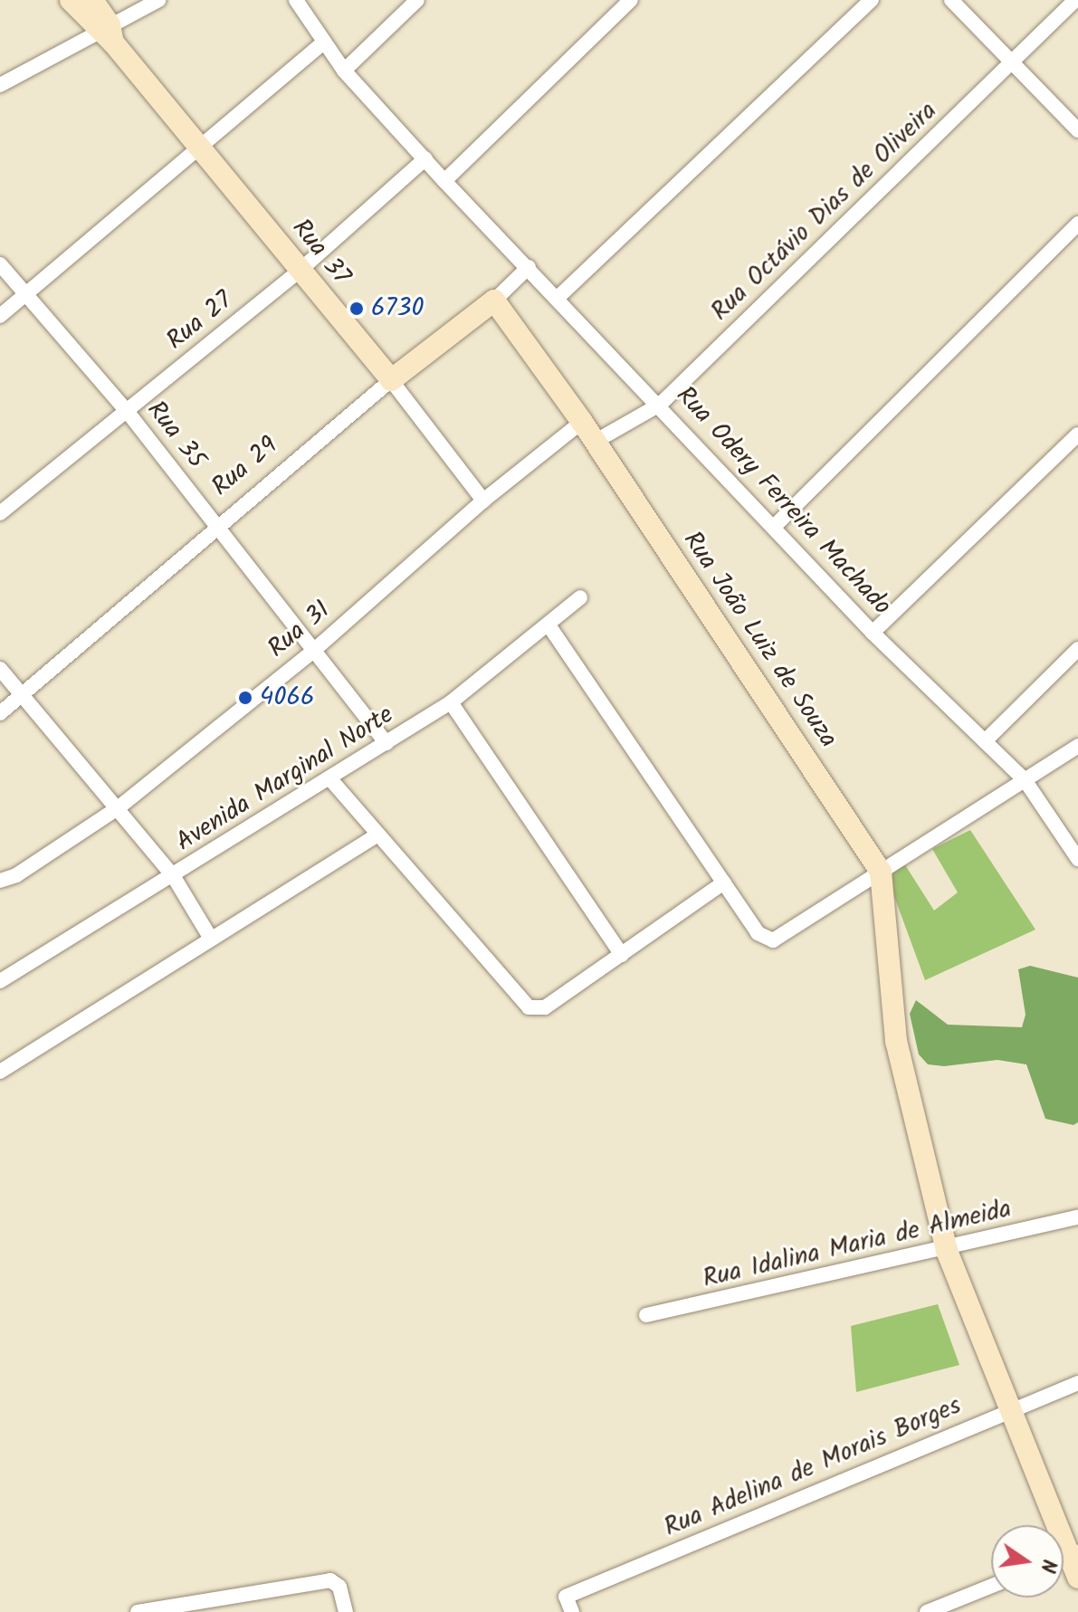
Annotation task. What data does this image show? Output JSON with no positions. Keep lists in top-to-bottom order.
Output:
{
  "streets": {
    "street": [
      "Rua Octávio Dias de Oliveira",
      "Rua 37",
      "Rua 27",
      "Rua 35",
      "Rua 29",
      "Rua Odery Ferreira Machado",
      "Rua 31",
      "Rua João Luiz de Souza",
      "Avenida Marginal Norte",
      "Rua Idalina Maria de Almeida",
      "Rua Adelina de Morais Borges"
    ]
  },
  "crossings": [
    ["Rua Octávio Dias de Oliveira", "Rua Odery Ferreira Machado"],
    ["Rua Octávio Dias de Oliveira", "Rua João Luiz de Souza"],
    ["Rua 37", "Rua 27"],
    ["Rua 37", "Rua 29"],
    ["Rua 37", "Rua 31"],
    ["Rua 27", "Rua 35"],
    ["Rua 35", "Rua 29"],
    ["Rua 35", "Rua 31"],
    ["Rua 35", "Avenida Marginal Norte"],
    ["Rua 29", "Rua Odery Ferreira Machado"],
    ["Rua 29", "Rua João Luiz de Souza"],
    ["Rua 31", "Rua João Luiz de Souza"],
    ["Rua João Luiz de Souza", "Rua Idalina Maria de Almeida"],
    ["Rua João Luiz de Souza", "Rua Adelina de Morais Borges"]
  ],
  "places": ["6730", "4066"],
  "north": "right"
}
